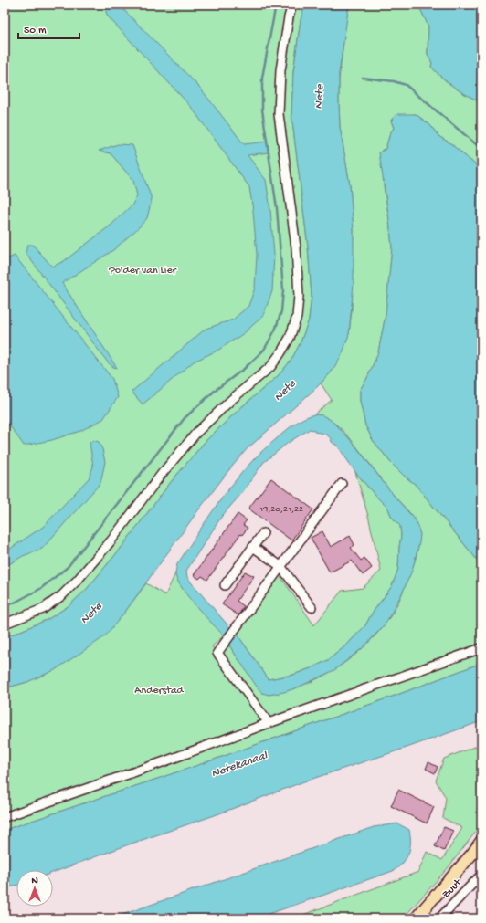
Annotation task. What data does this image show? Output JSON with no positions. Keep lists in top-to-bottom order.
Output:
{
  "streets": {
    "street": ["Zuut"]
  },
  "water": ["Nete", "Netekanaal"],
  "parks": ["Polder van Lier", "Anderstad"],
  "house_numbers": ["19;20;21;22"],
  "scale_bar": "50 m",
  "north": "top"
}
